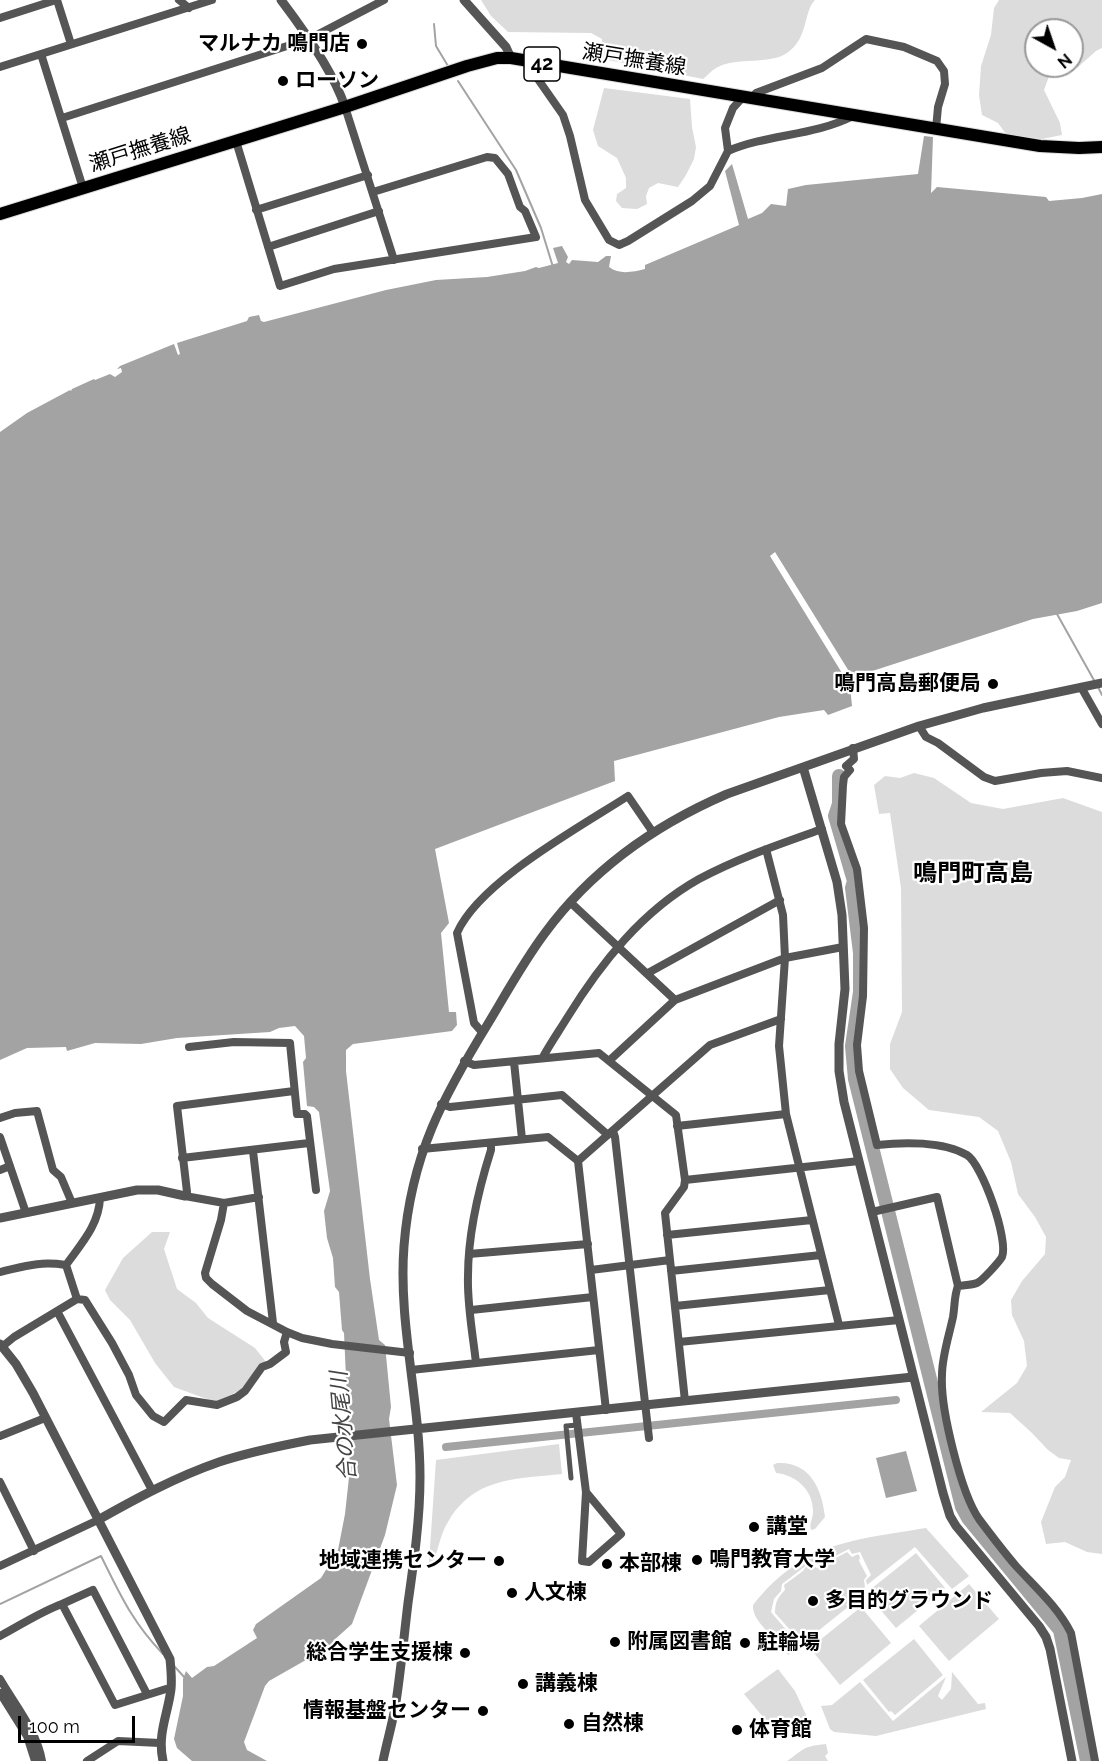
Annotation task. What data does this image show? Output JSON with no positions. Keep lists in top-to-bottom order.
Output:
{
  "streets": {
    "main road": ["瀬戸撫養線", "42"]
  },
  "districts": ["鳴門町高島"],
  "water": ["合の水尾川"],
  "places": [
    "マルナカ 鳴門店",
    "ローソン",
    "鳴門高島郵便局",
    "講堂",
    "鳴門教育大学",
    "地域連携センター",
    "本部棟",
    "人文棟",
    "多目的グラウンド",
    "附属図書館",
    "駐輪場",
    "総合学生支援棟",
    "講義棟",
    "情報基盤センター",
    "自然棟",
    "体育館"
  ],
  "scale_bar": "100 m",
  "north": "bottom right"
}
